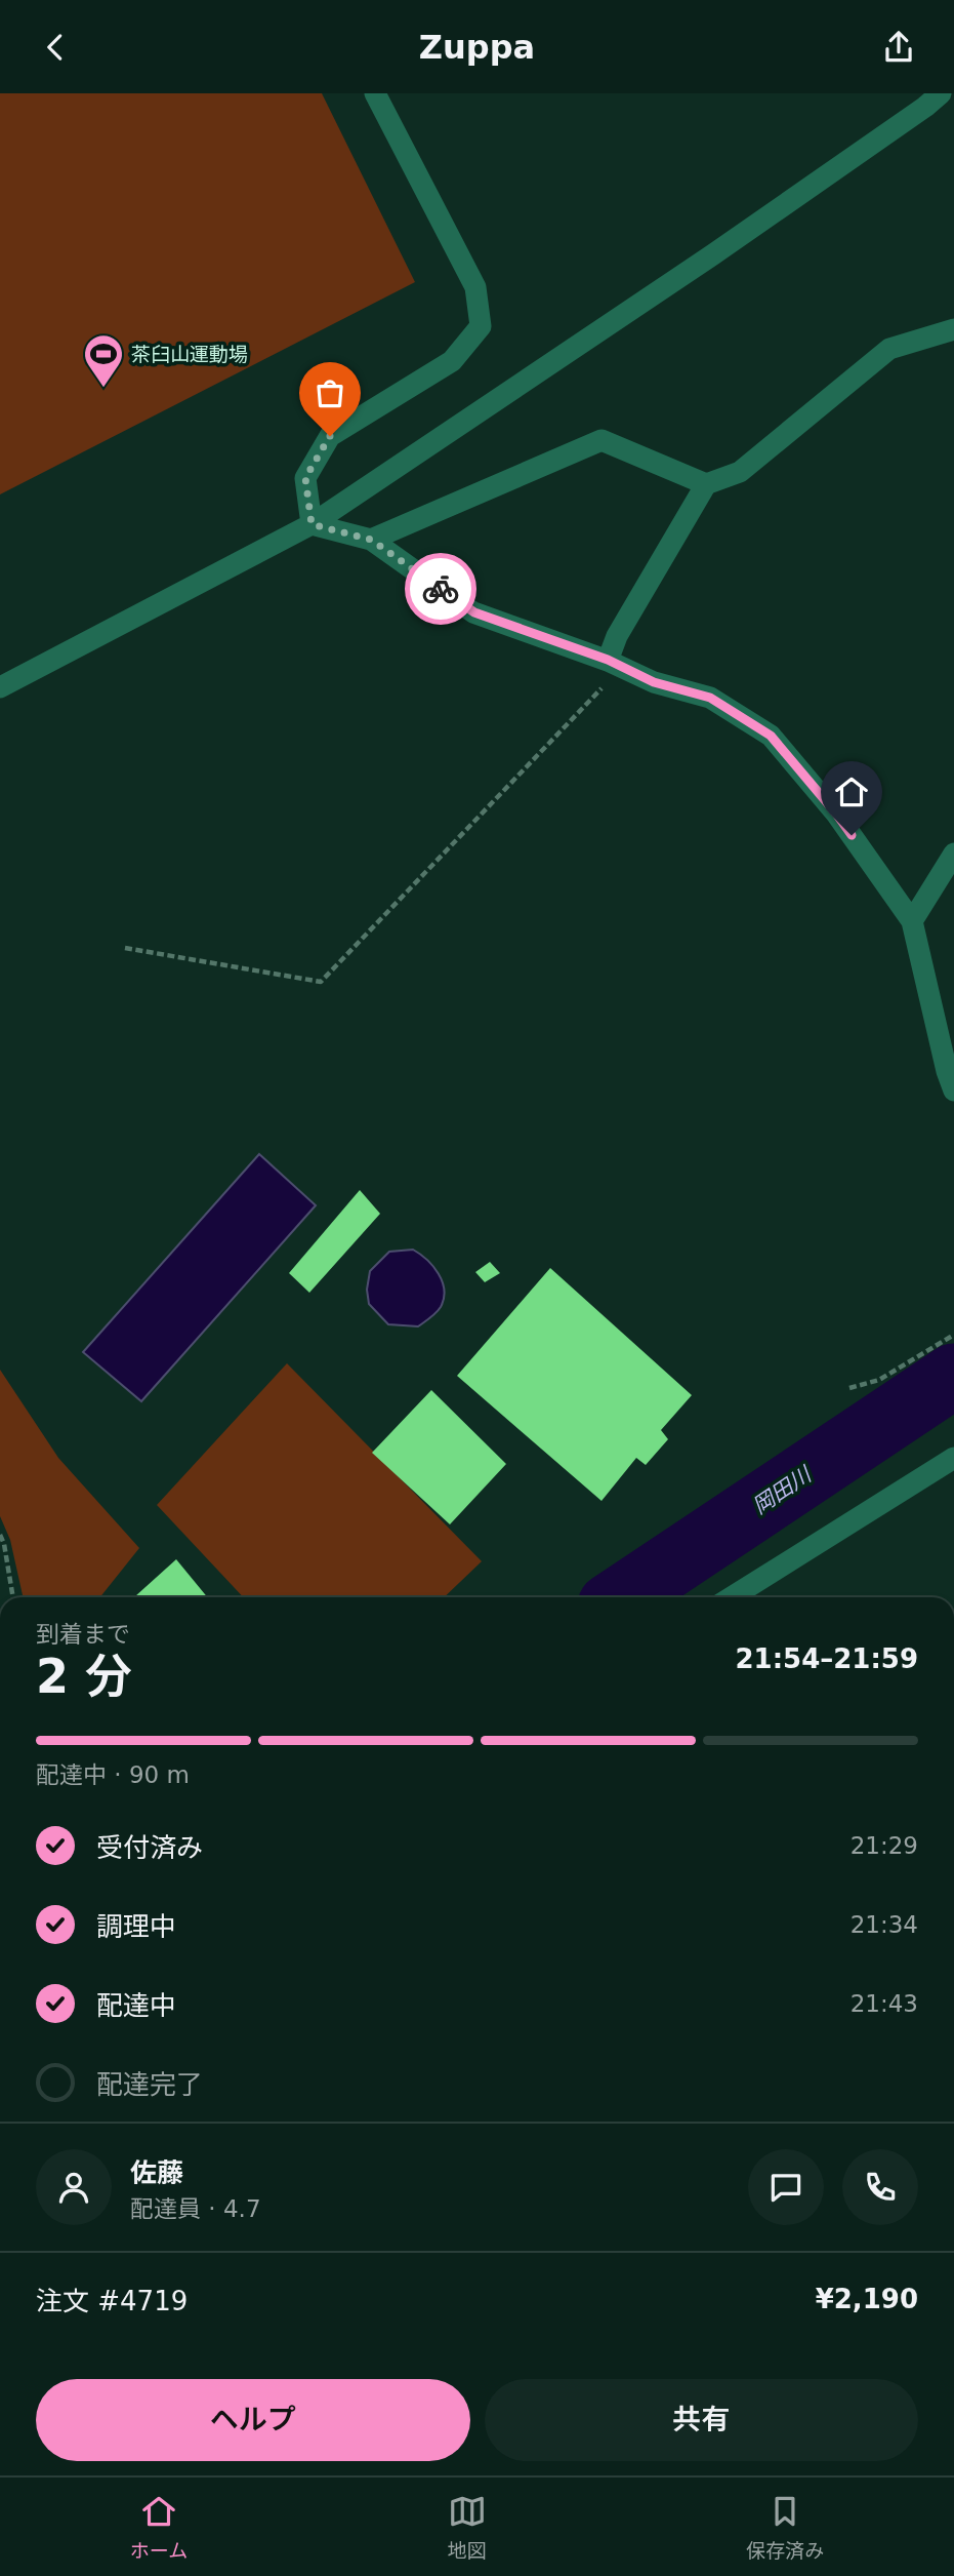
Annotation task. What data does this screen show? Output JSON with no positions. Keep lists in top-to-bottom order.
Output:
{
  "water": ["岡田川"],
  "places": {
    "sports": ["茶臼山運動場"]
  },
  "page": {
    "header": "Zuppa",
    "heading": ["2 分", "到着まで", "21:54–21:59"],
    "panel": [
      "佐藤",
      "配達員 · 4.7",
      "注文 #4719",
      "¥2,190"
    ],
    "bar": "配達中 · 90 m",
    "list": [
      ["受付済み", "21:29"],
      ["調理中", "21:34"],
      ["配達中", "21:43"],
      "配達完了"
    ],
    "buttons": ["ヘルプ", "共有"],
    "tabs": ["ホーム", "地図", "保存済み"]
  }
}
